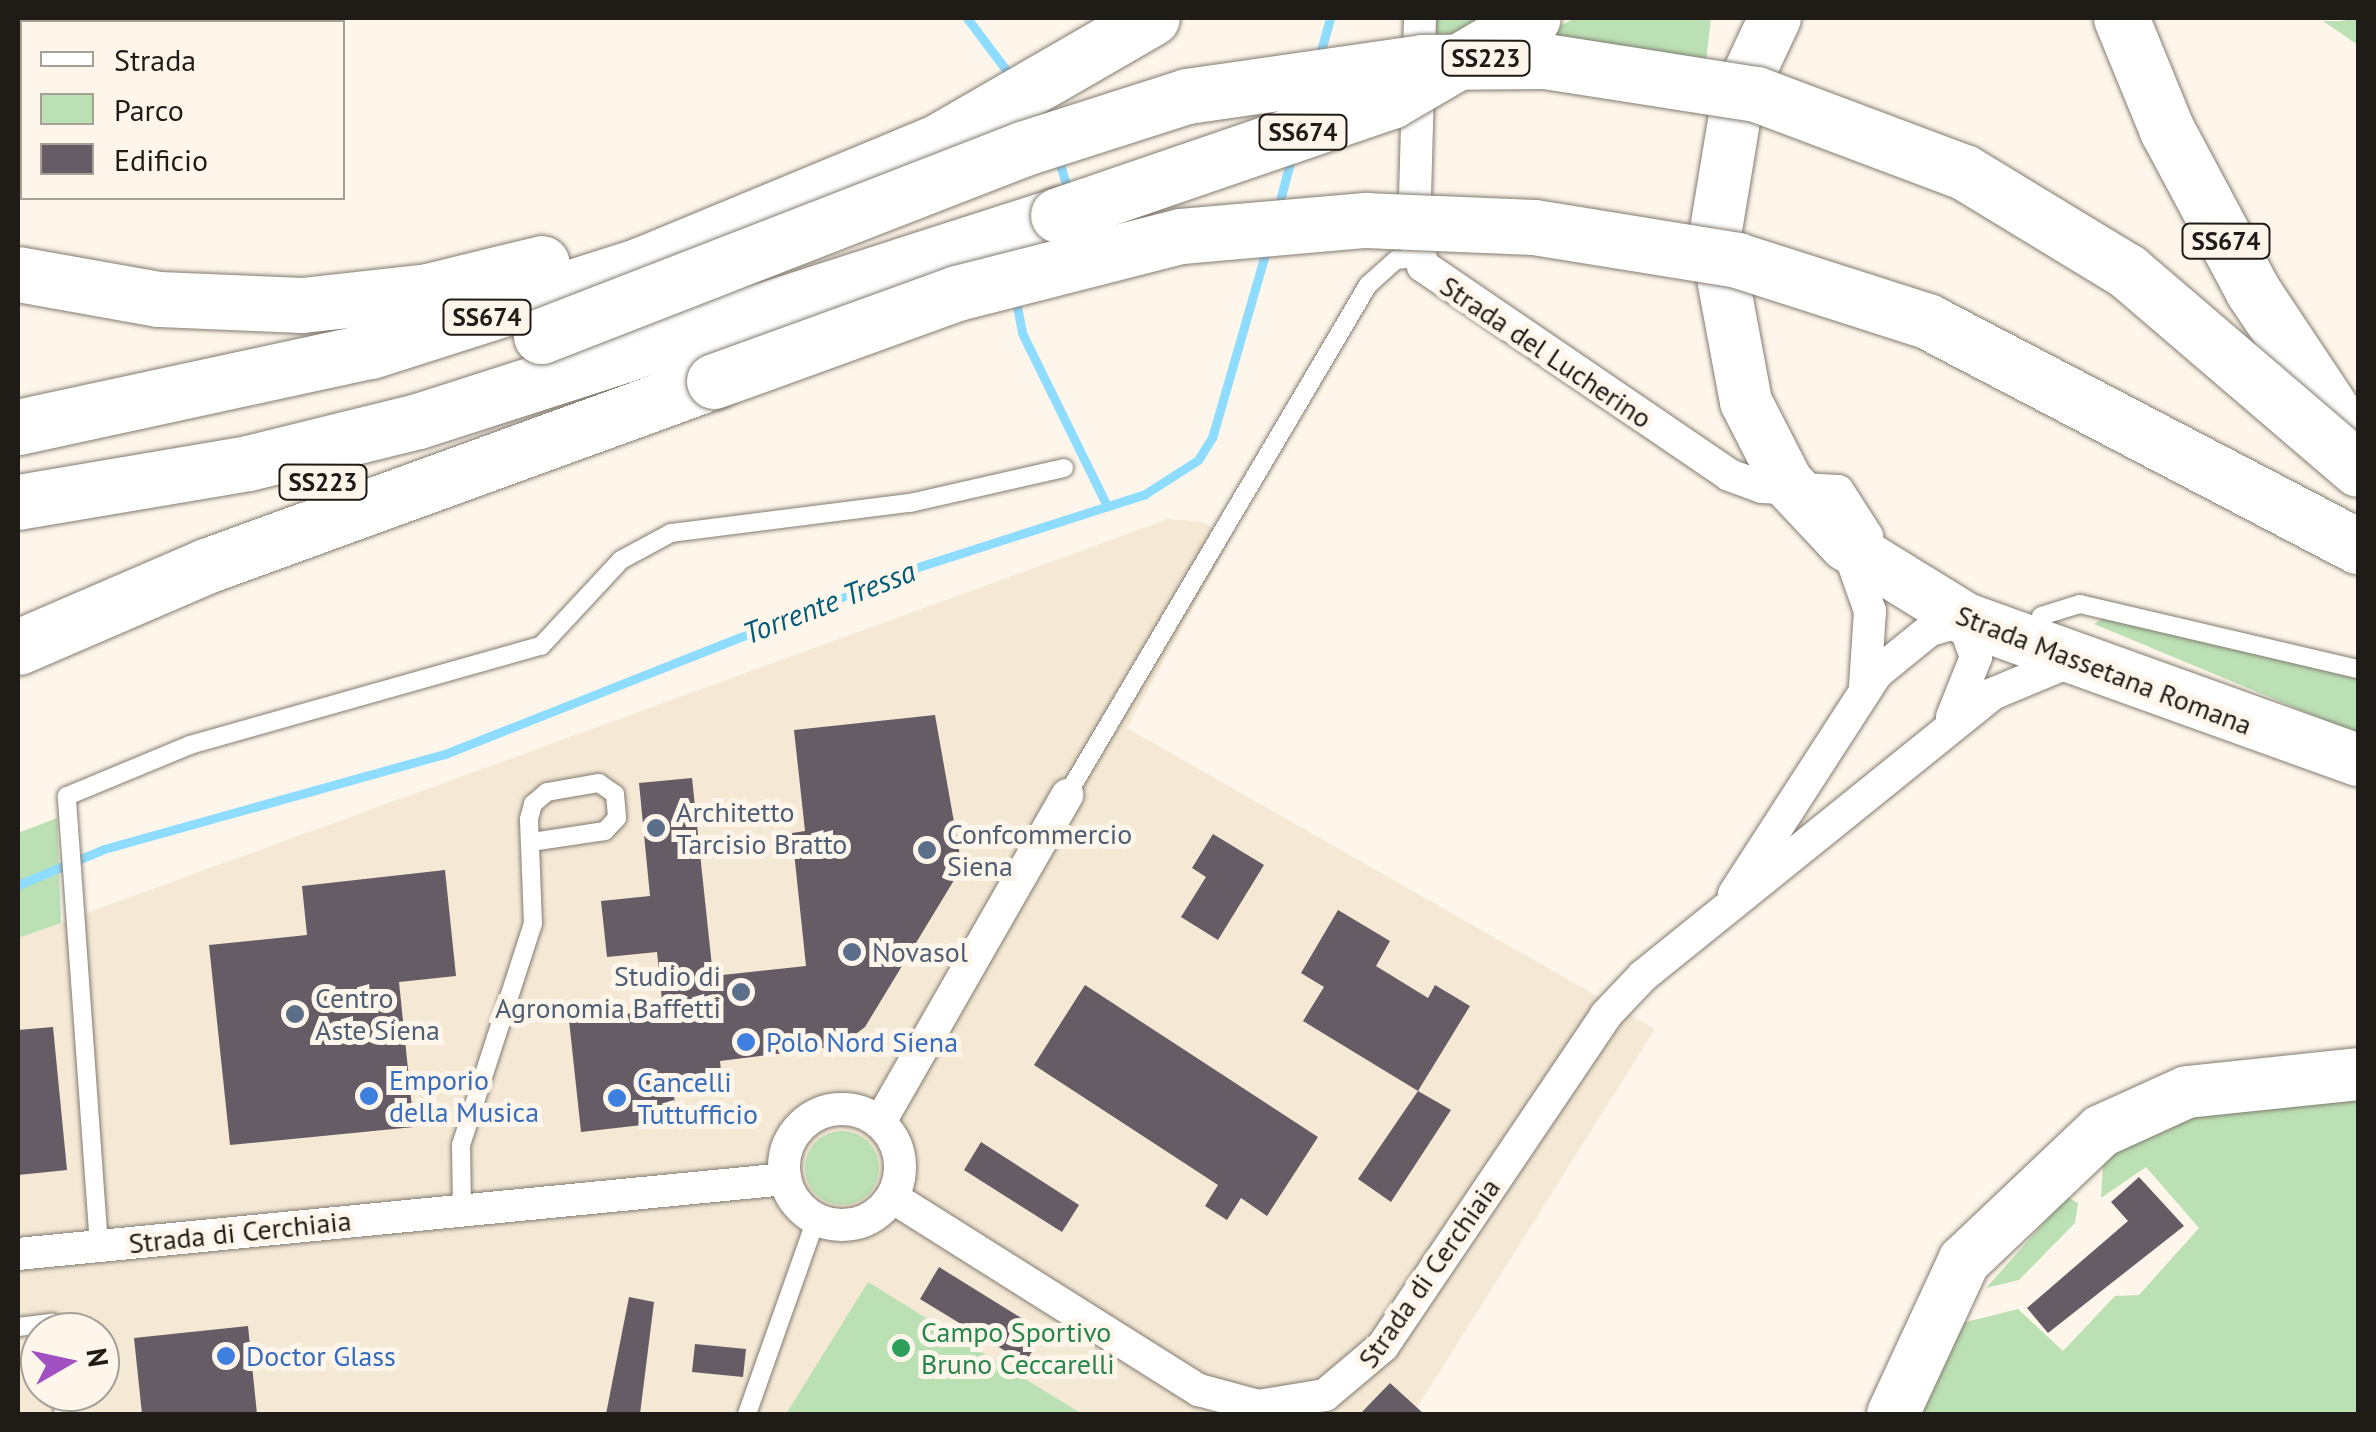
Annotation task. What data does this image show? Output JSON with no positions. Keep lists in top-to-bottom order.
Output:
{
  "streets": {
    "highway": ["SS223", "SS674"],
    "main road": ["Strada Massetana Romana"],
    "street": ["Strada del Lucherino", "Strada di Cerchiaia"]
  },
  "crossings": [
    ["Strada del Lucherino", "Strada Massetana Romana"],
    ["Strada Massetana Romana", "Strada di Cerchiaia"]
  ],
  "water": ["Torrente Tressa"],
  "places": [
    "Architetto Tarcisio Bratto",
    "Confcommercio Siena",
    "Novasol",
    "Studio di Agronomia Baffetti",
    "Centro Aste Siena",
    "Polo Nord Siena",
    "Emporio della Musica",
    "Cancelli Tuttufficio",
    "Campo Sportivo Bruno Ceccarelli",
    "Doctor Glass"
  ],
  "legend": ["Strada", "Parco", "Edificio"],
  "north": "right"
}
